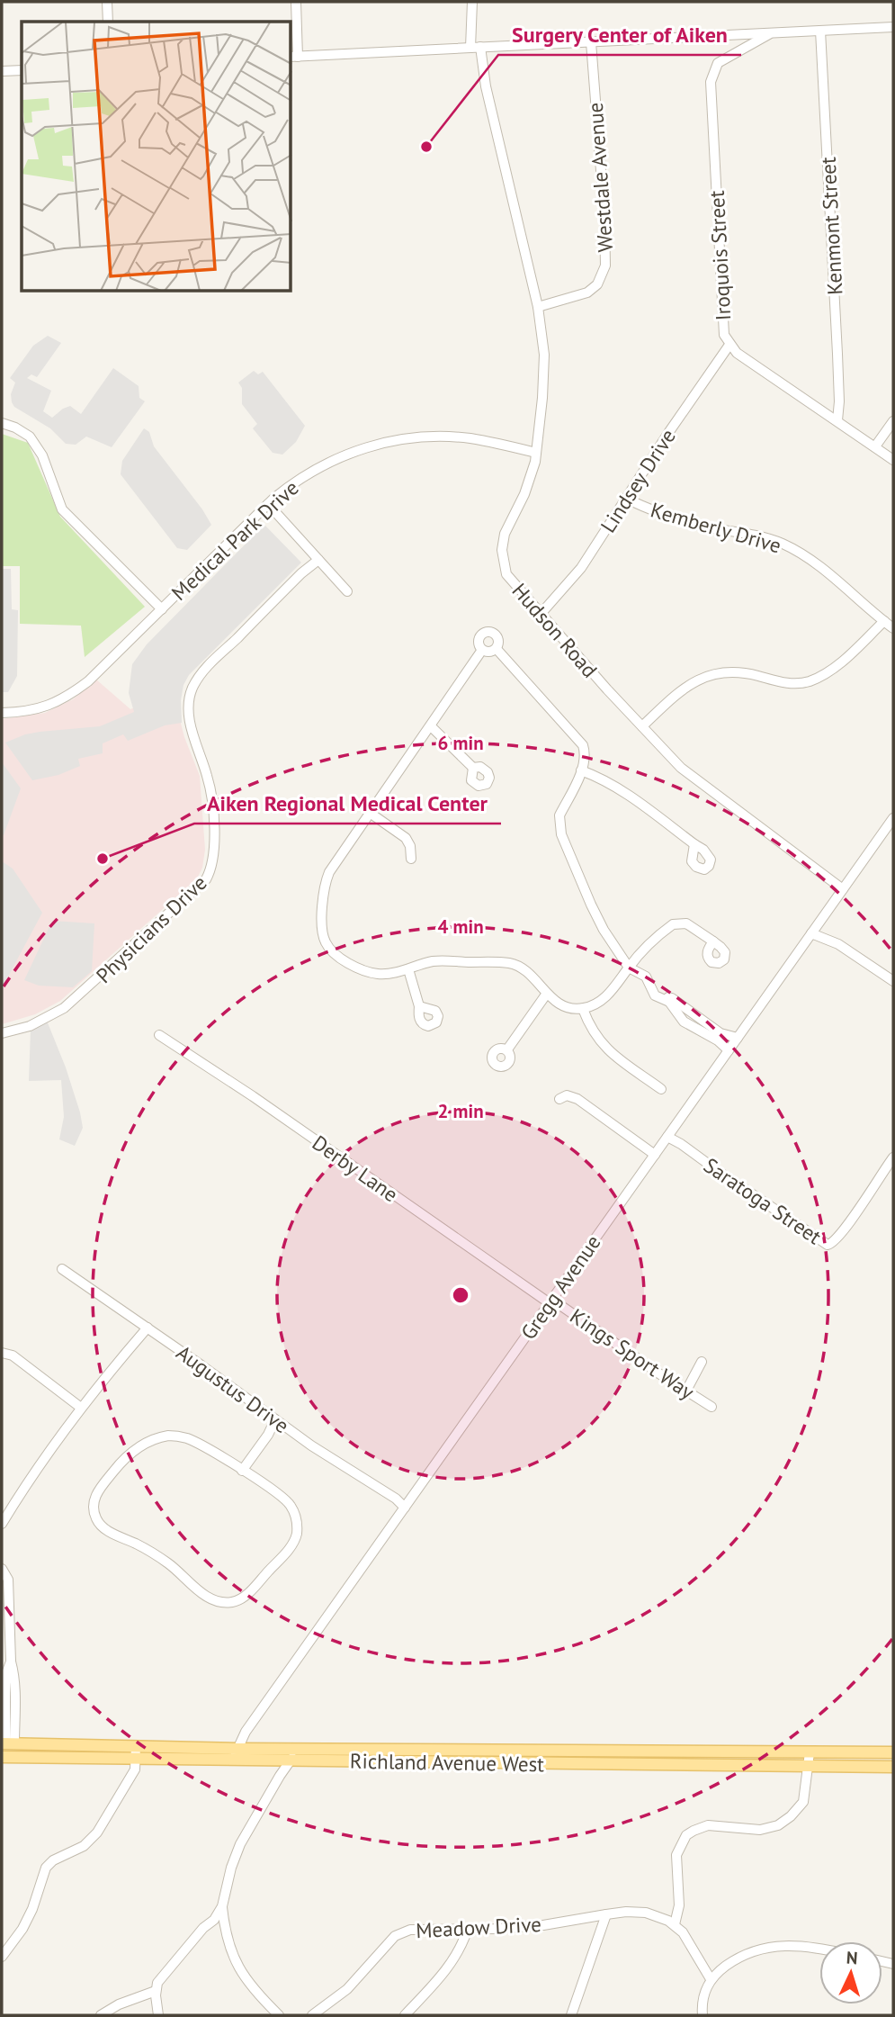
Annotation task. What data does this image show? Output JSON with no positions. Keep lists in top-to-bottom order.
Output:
{
  "streets": {
    "main road": ["Richland Avenue West"],
    "street": [
      "Westdale Avenue",
      "Kenmont Street",
      "Iroquois Street",
      "Lindsey Drive",
      "Kemberly Drive",
      "Medical Park Drive",
      "Hudson Road",
      "Physicians Drive",
      "Derby Lane",
      "Saratoga Street",
      "Gregg Avenue",
      "Kings Sport Way",
      "Augustus Drive",
      "Meadow Drive"
    ]
  },
  "crossings": [
    ["Westdale Avenue", "Hudson Road"],
    ["Kenmont Street", "Iroquois Street"],
    ["Iroquois Street", "Lindsey Drive"],
    ["Lindsey Drive", "Kemberly Drive"],
    ["Lindsey Drive", "Hudson Road"],
    ["Medical Park Drive", "Hudson Road"],
    ["Hudson Road", "Gregg Avenue"],
    ["Derby Lane", "Gregg Avenue"],
    ["Derby Lane", "Kings Sport Way"],
    ["Saratoga Street", "Gregg Avenue"],
    ["Gregg Avenue", "Kings Sport Way"],
    ["Gregg Avenue", "Augustus Drive"],
    ["Gregg Avenue", "Richland Avenue West"]
  ],
  "places": ["Surgery Center of Aiken", "Aiken Regional Medical Center"],
  "north": "top",
  "rings": ["6 min", "4 min", "2 min"]
}
